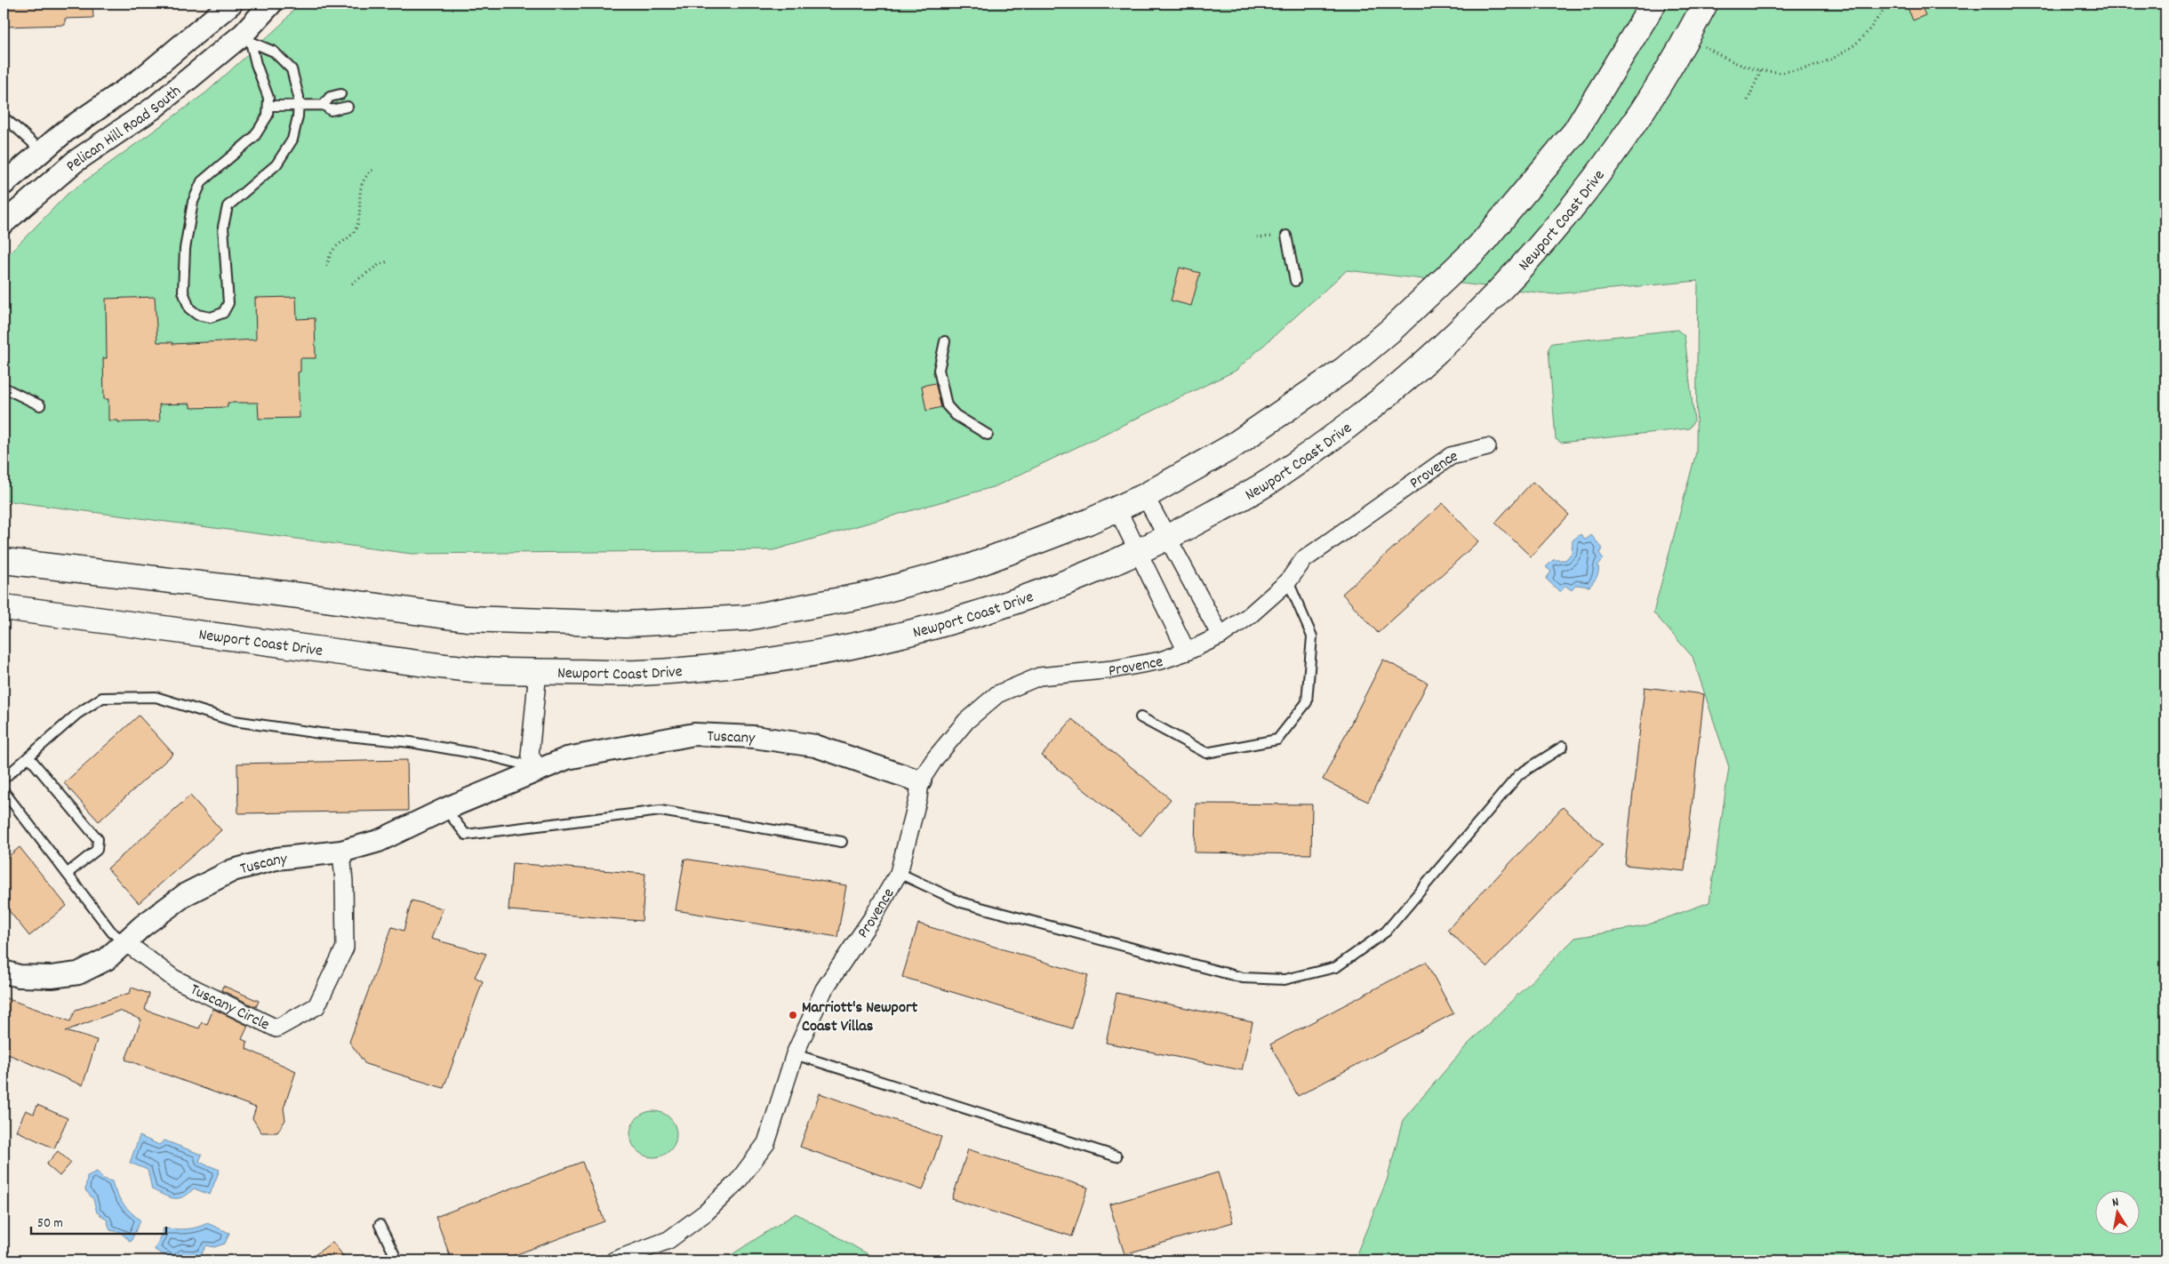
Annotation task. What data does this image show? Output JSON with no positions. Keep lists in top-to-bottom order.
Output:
{
  "streets": {
    "main road": ["Newport Coast Drive"],
    "street": [
      "Pelican Hill Road South",
      "Provence",
      "Tuscany",
      "Tuscany Circle"
    ]
  },
  "crossings": [
    ["Newport Coast Drive", "Provence"],
    ["Provence", "Tuscany"],
    ["Tuscany", "Tuscany Circle"]
  ],
  "places": ["Marriott's Newport Coast Villas"],
  "scale_bar": "50 m",
  "north": "top"
}
